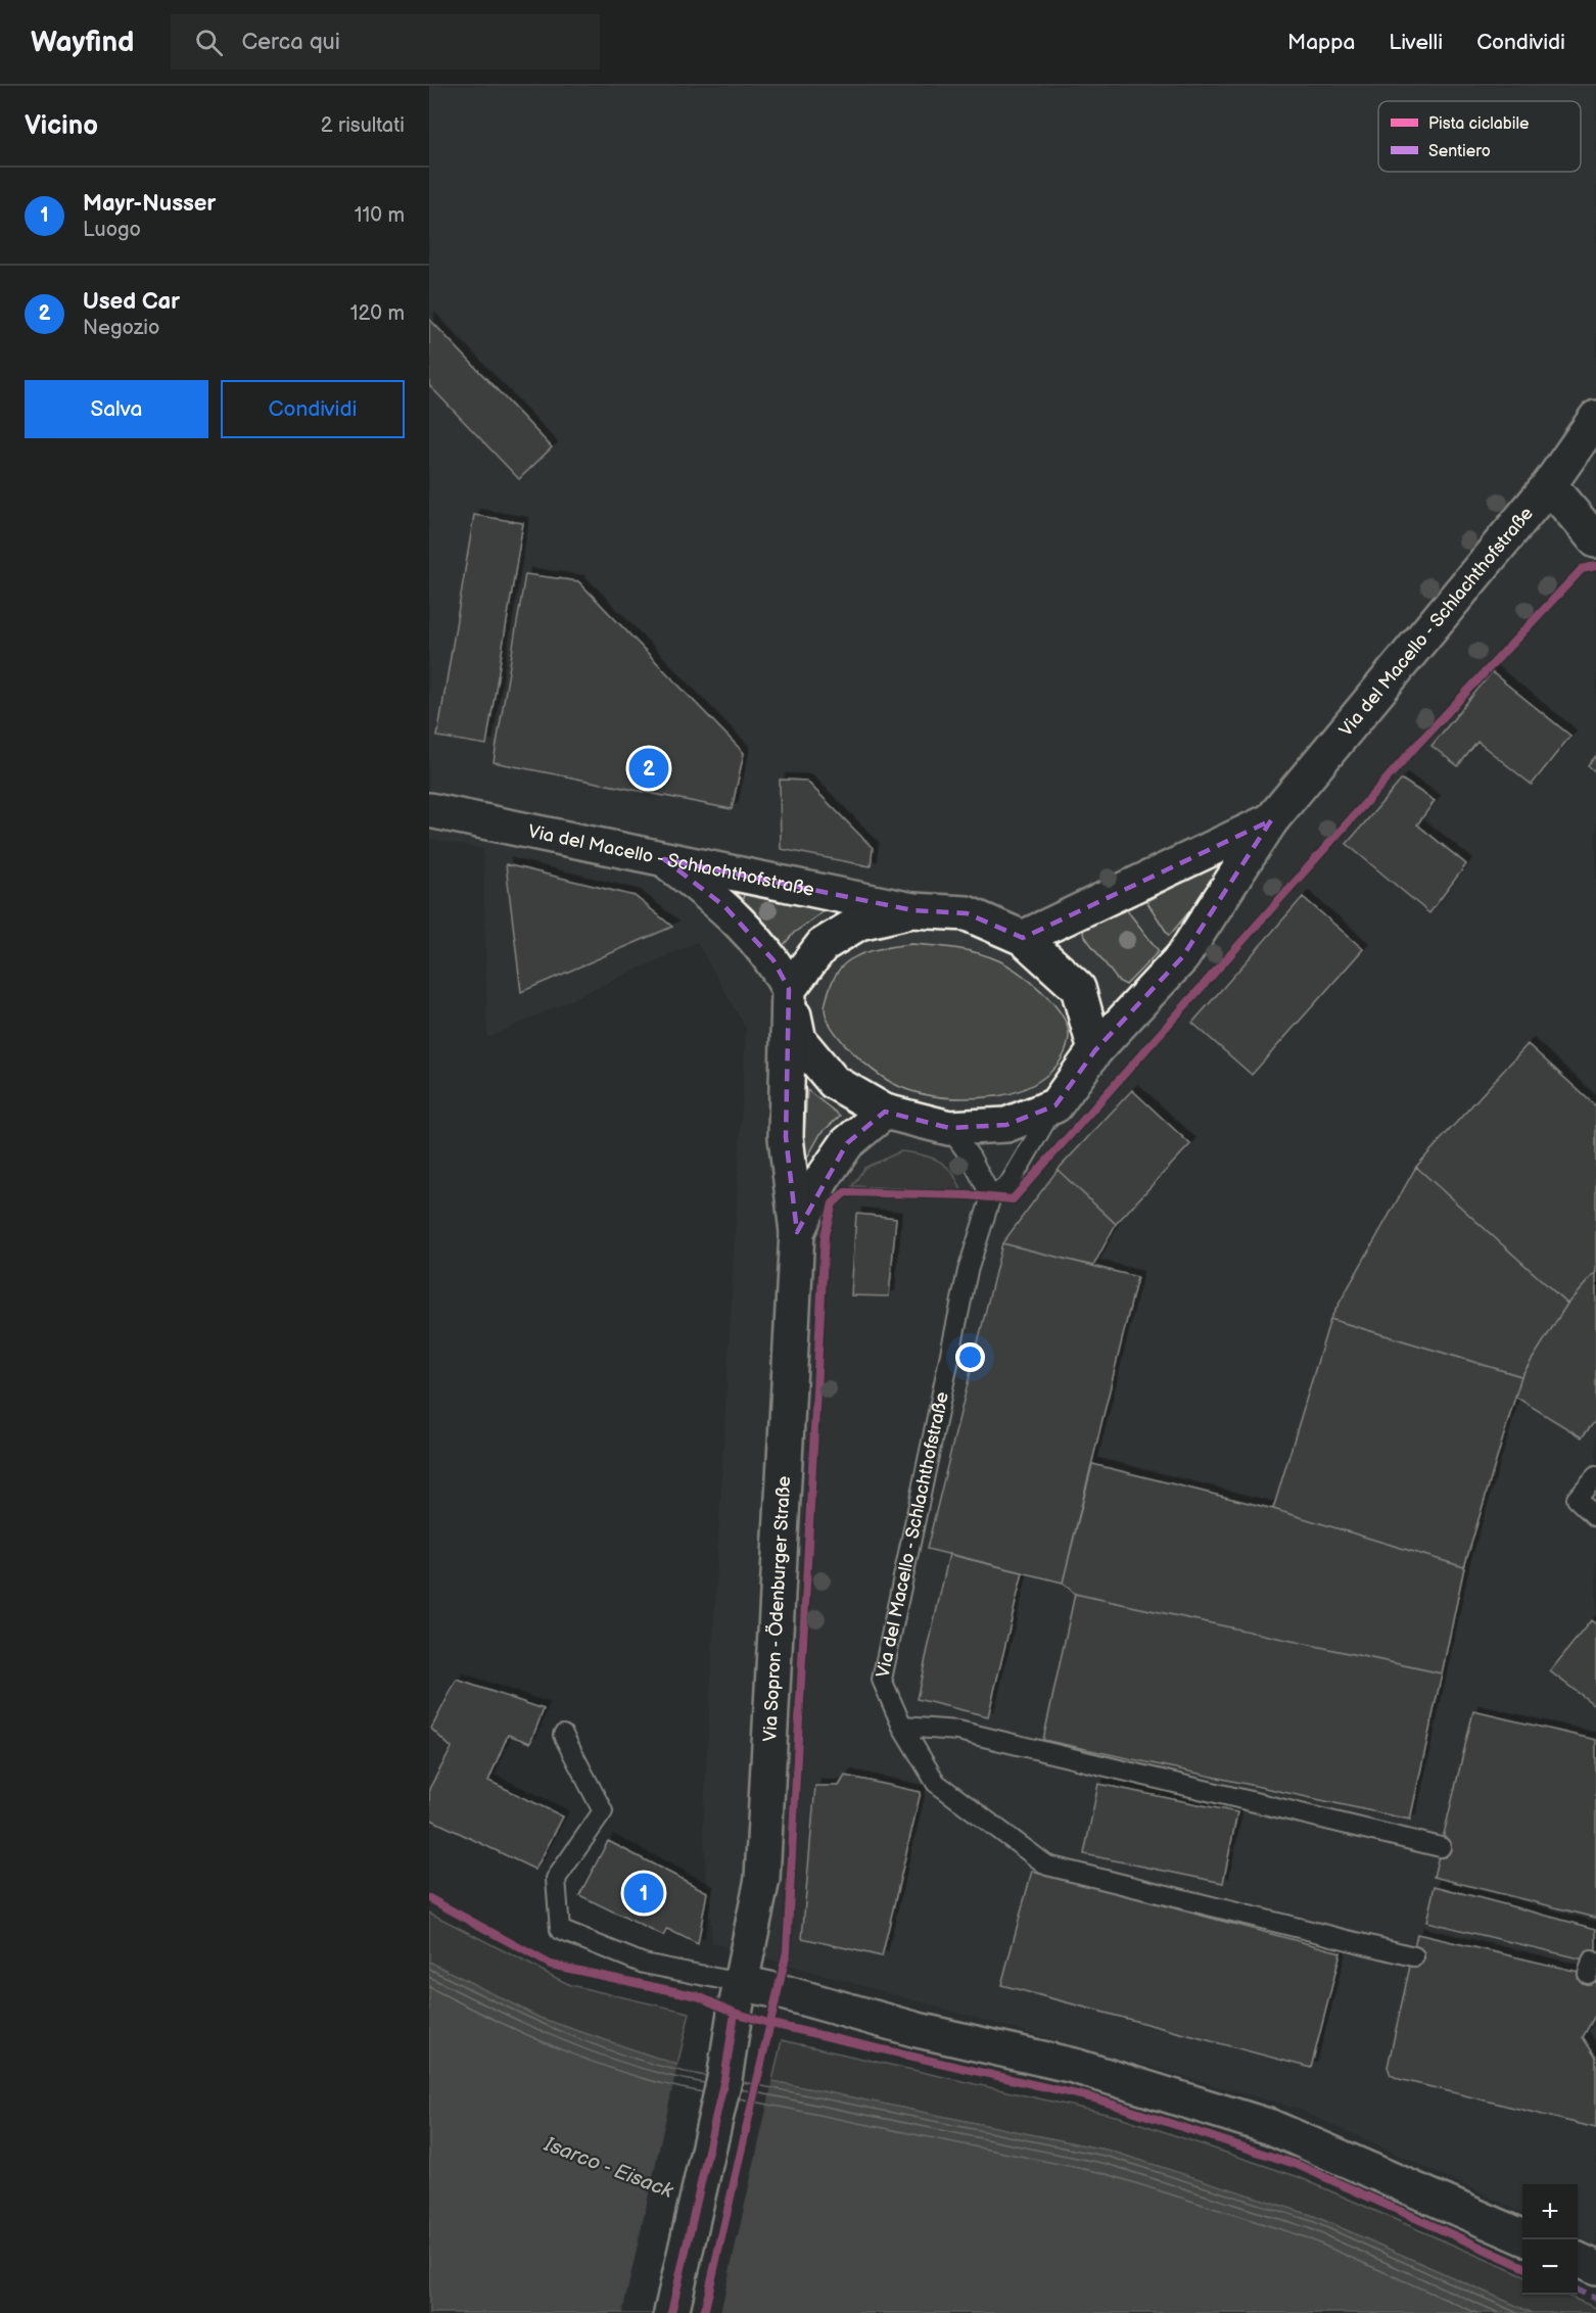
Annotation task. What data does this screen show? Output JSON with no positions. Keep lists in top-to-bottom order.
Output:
{
  "streets": {
    "street": ["Via del Macello - Schlachthofstraße", "Via Sopron - Ödenburger Straße"]
  },
  "water": ["Isarco - Eisack"],
  "legend": ["Pista ciclabile", "Sentiero"],
  "page": {
    "header": "Wayfind",
    "search": "Cerca qui",
    "nav": ["Mappa", "Livelli", "Condividi"],
    "heading": ["Vicino", "2 risultati"],
    "list": [
      {
        "mark": "1",
        "name": "Mayr-Nusser",
        "note": "Luogo",
        "value": "110 m"
      },
      {
        "mark": "2",
        "name": "Used Car",
        "note": "Negozio",
        "value": "120 m"
      }
    ],
    "buttons": ["Salva", "Condividi"],
    "pins": ["2", "1"],
    "map_buttons": ["+", "−"]
  }
}
